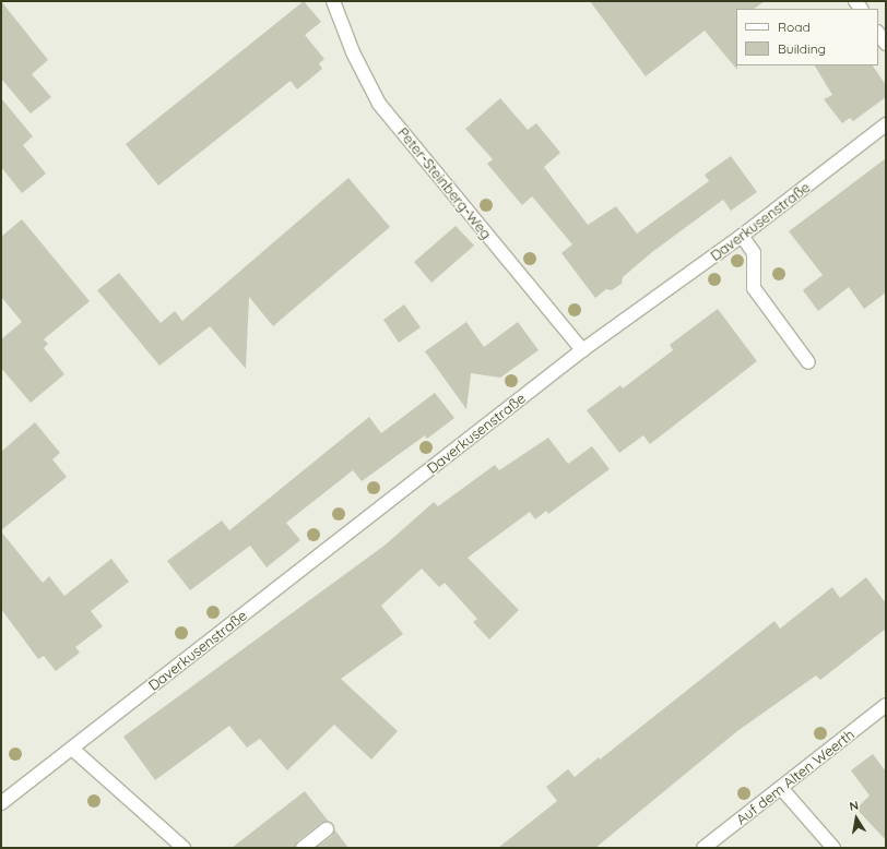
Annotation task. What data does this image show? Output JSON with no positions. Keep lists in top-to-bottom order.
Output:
{
  "streets": {
    "street": ["Peter-Steinberg-Weg", "Daverkusenstraße", "Auf dem Alten Weerth"]
  },
  "crossings": [
    ["Peter-Steinberg-Weg", "Daverkusenstraße"]
  ],
  "legend": ["Road", "Building"],
  "north": "top"
}
